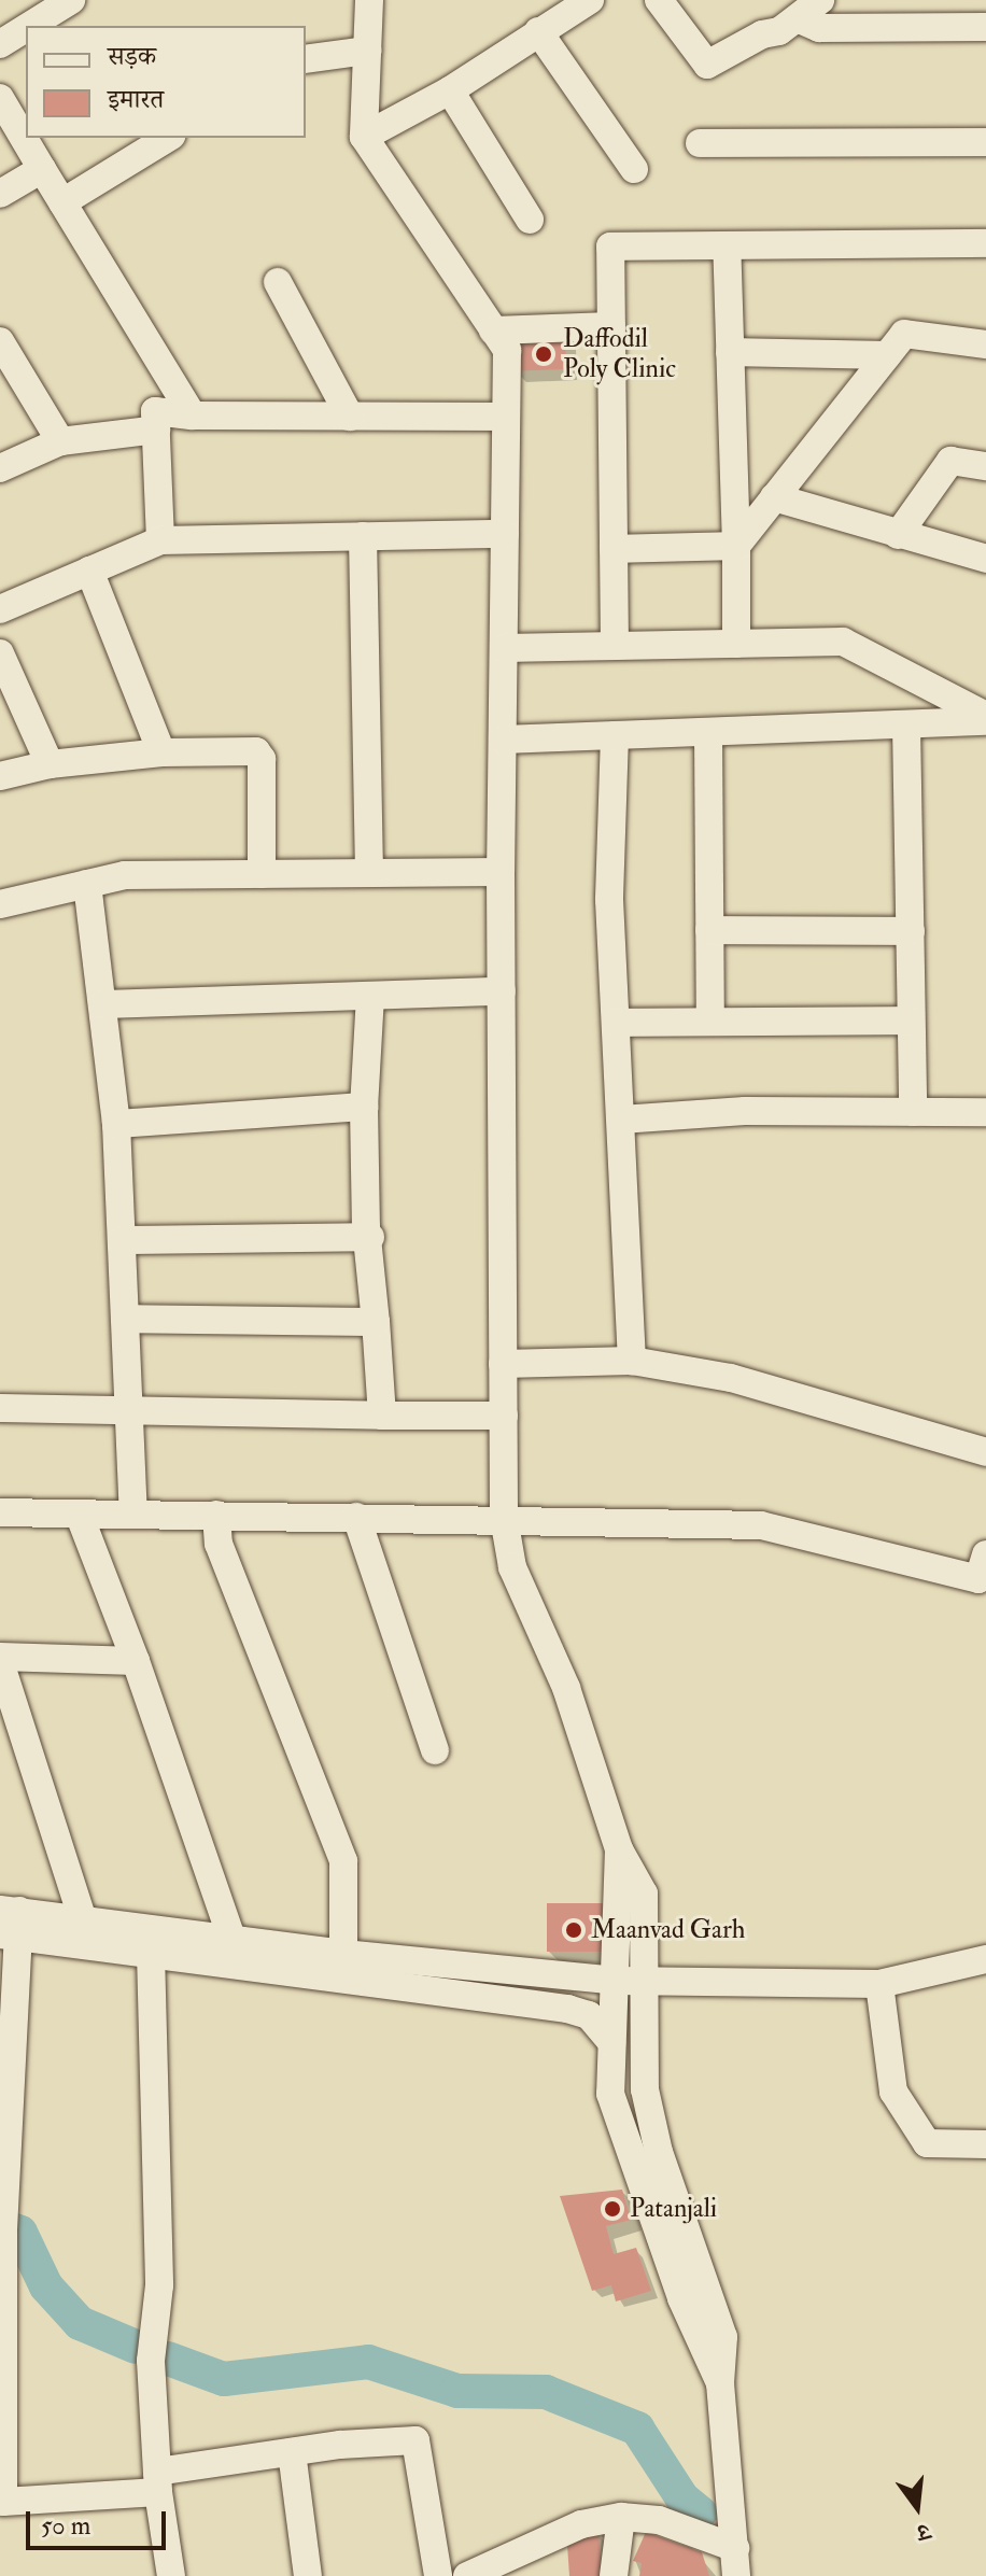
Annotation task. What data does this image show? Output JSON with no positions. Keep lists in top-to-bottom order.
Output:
{
  "places": ["Daffodil Poly Clinic", "Maanvad Garh", "Patanjali"],
  "legend": ["सड़क", "इमारत"],
  "scale_bar": "50 m",
  "north": "bottom"
}
